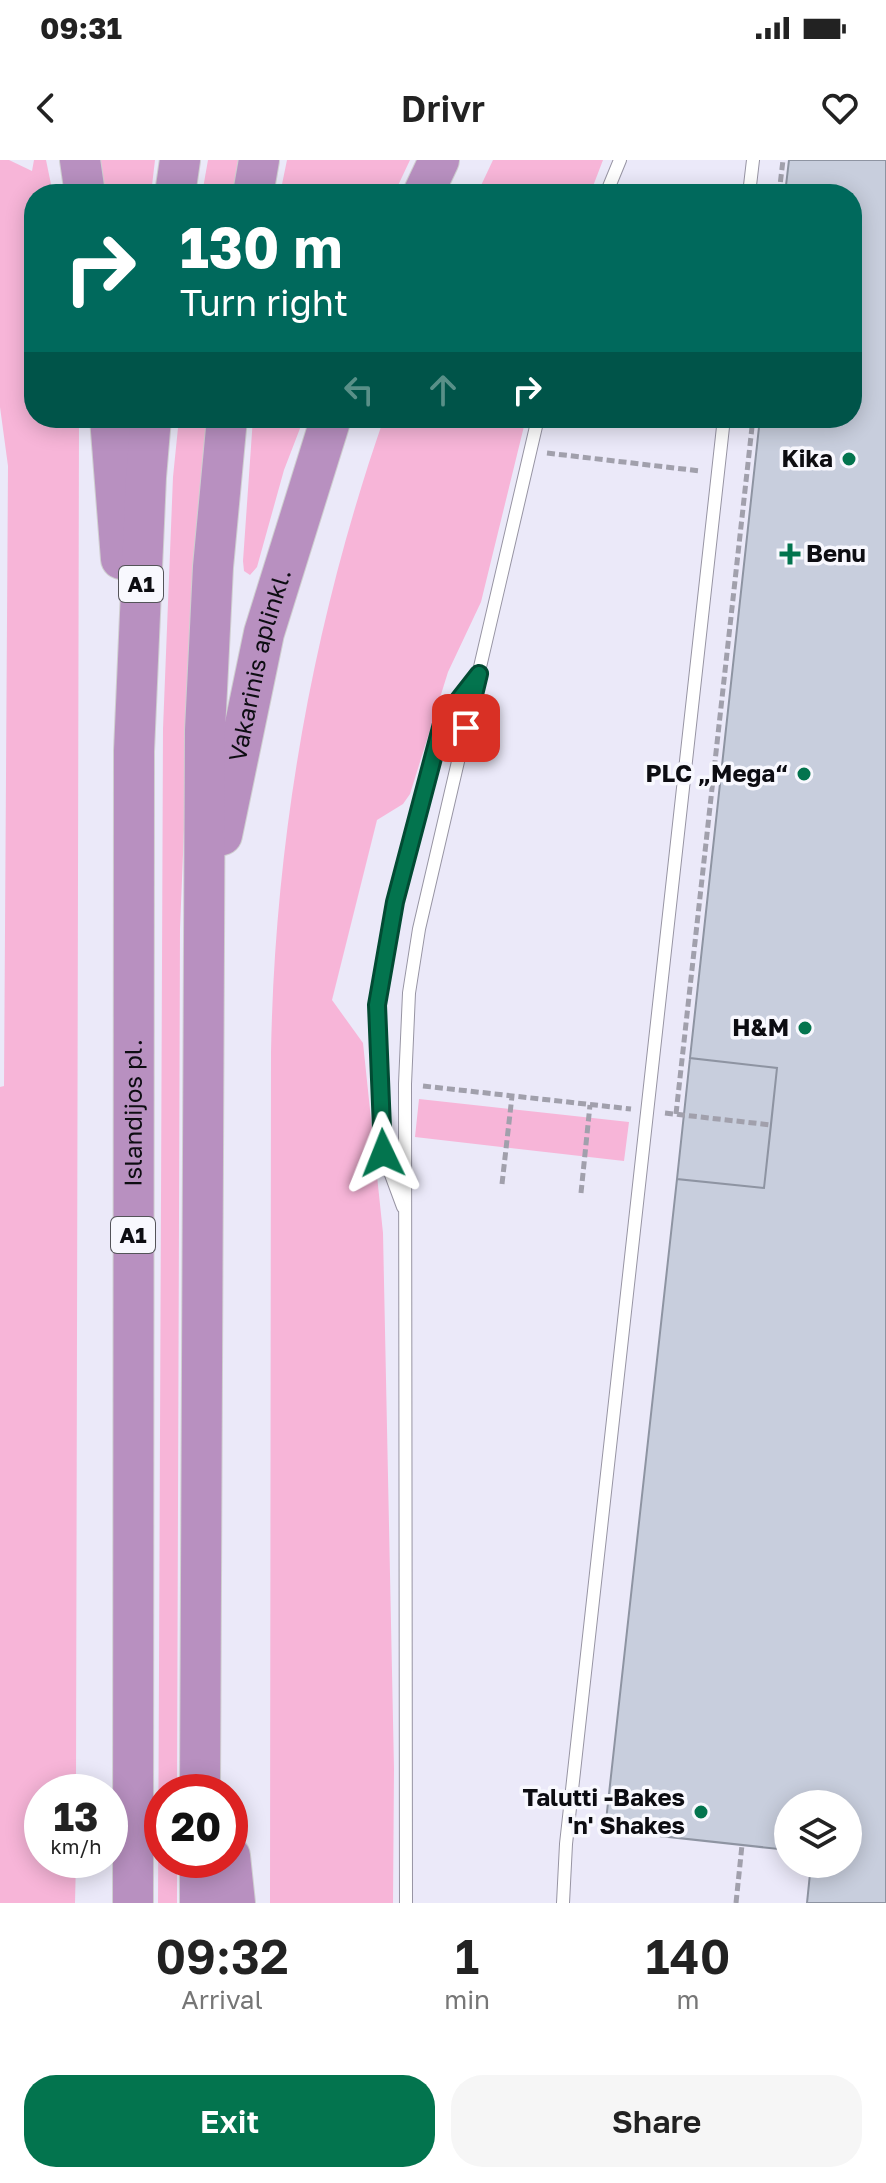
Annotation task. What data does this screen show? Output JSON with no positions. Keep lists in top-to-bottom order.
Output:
{
  "streets": {
    "highway": ["A1", "Vakarinis aplinkl.", "Islandijos pl."]
  },
  "places": {
    "other": [
      "Kika",
      "PLC „Mega“",
      "H&M",
      "Talutti -Bakes 'n' Shakes"
    ],
    "health": ["Benu"]
  },
  "page": {
    "status": "09:31",
    "header": "Drivr",
    "turn": ["130 m", "Turn right"],
    "speed": "13 km/h",
    "limit": "20",
    "eta": [
      "09:32",
      "Arrival",
      "1",
      "min",
      "140",
      "m"
    ],
    "buttons": ["Exit", "Share"]
  }
}
